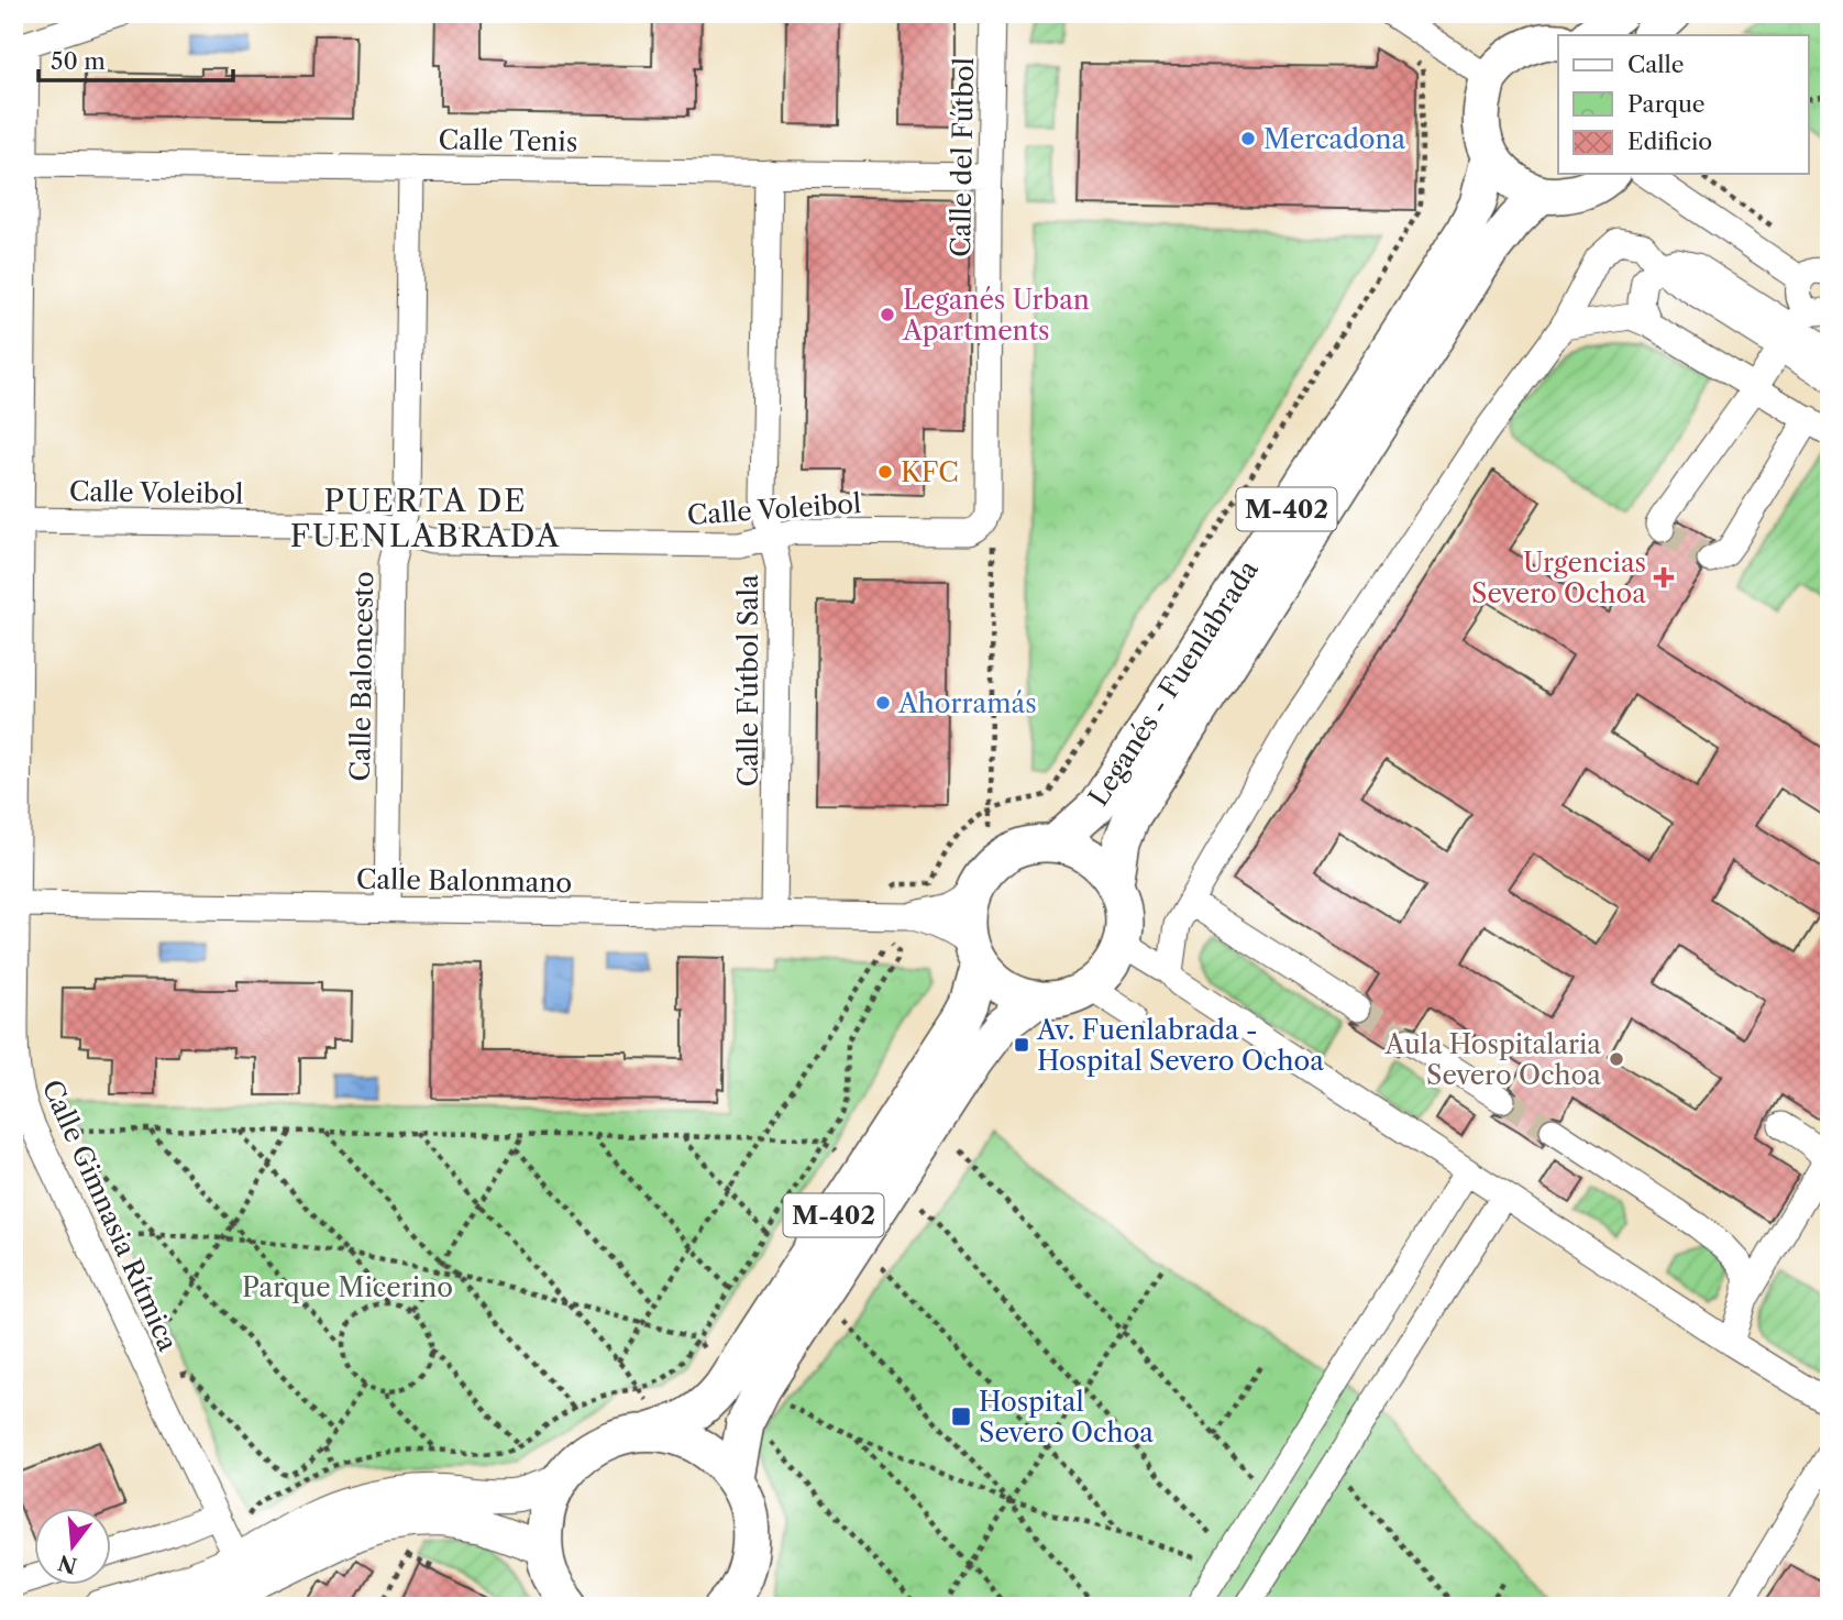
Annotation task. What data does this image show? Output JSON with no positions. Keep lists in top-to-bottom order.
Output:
{
  "streets": {
    "highway": ["M-402", "Leganés - Fuenlabrada"],
    "street": [
      "Calle Tenis",
      "Calle del Fútbol",
      "Calle Voleibol",
      "Calle Baloncesto",
      "Calle Fútbol Sala",
      "Calle Balonmano",
      "Calle Gimnasia Rítmica"
    ]
  },
  "crossings": [
    ["Calle Tenis", "Calle del Fútbol"],
    ["Calle Tenis", "Calle Baloncesto"],
    ["Calle Tenis", "Calle Fútbol Sala"],
    ["Calle Tenis", "Calle Gimnasia Rítmica"],
    ["Calle del Fútbol", "Calle Voleibol"],
    ["Calle Voleibol", "Calle Baloncesto"],
    ["Calle Voleibol", "Calle Fútbol Sala"],
    ["Calle Voleibol", "Calle Gimnasia Rítmica"],
    ["M-402", "Leganés - Fuenlabrada"],
    ["M-402", "Calle Balonmano"],
    ["Calle Baloncesto", "Calle Balonmano"],
    ["Calle Fútbol Sala", "Calle Balonmano"],
    ["Leganés - Fuenlabrada", "Calle Balonmano"],
    ["Calle Balonmano", "Calle Gimnasia Rítmica"]
  ],
  "districts": ["PUERTA DE FUENLABRADA"],
  "parks": ["Parque Micerino"],
  "places": {
    "other": [
      "Mercadona",
      "Leganés Urban Apartments",
      "KFC",
      "Ahorramás",
      "Aula Hospitalaria Severo Ochoa"
    ],
    "health": ["Urgencias Severo Ochoa"],
    "transit": ["Av. Fuenlabrada - Hospital Severo Ochoa", "Hospital Severo Ochoa"]
  },
  "legend": ["Calle", "Parque", "Edificio"],
  "scale_bar": "50 m",
  "north": "bottom"
}
